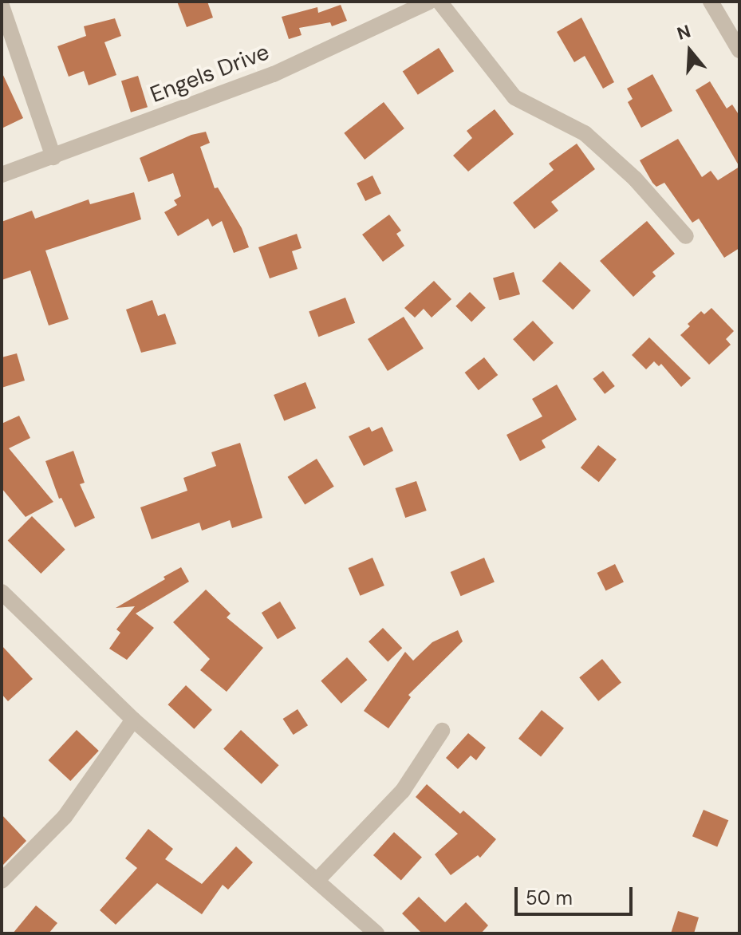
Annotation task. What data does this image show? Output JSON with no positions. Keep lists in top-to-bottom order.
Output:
{
  "streets": {
    "street": ["Engels Drive"]
  },
  "scale_bar": "50 m",
  "north": "top"
}
